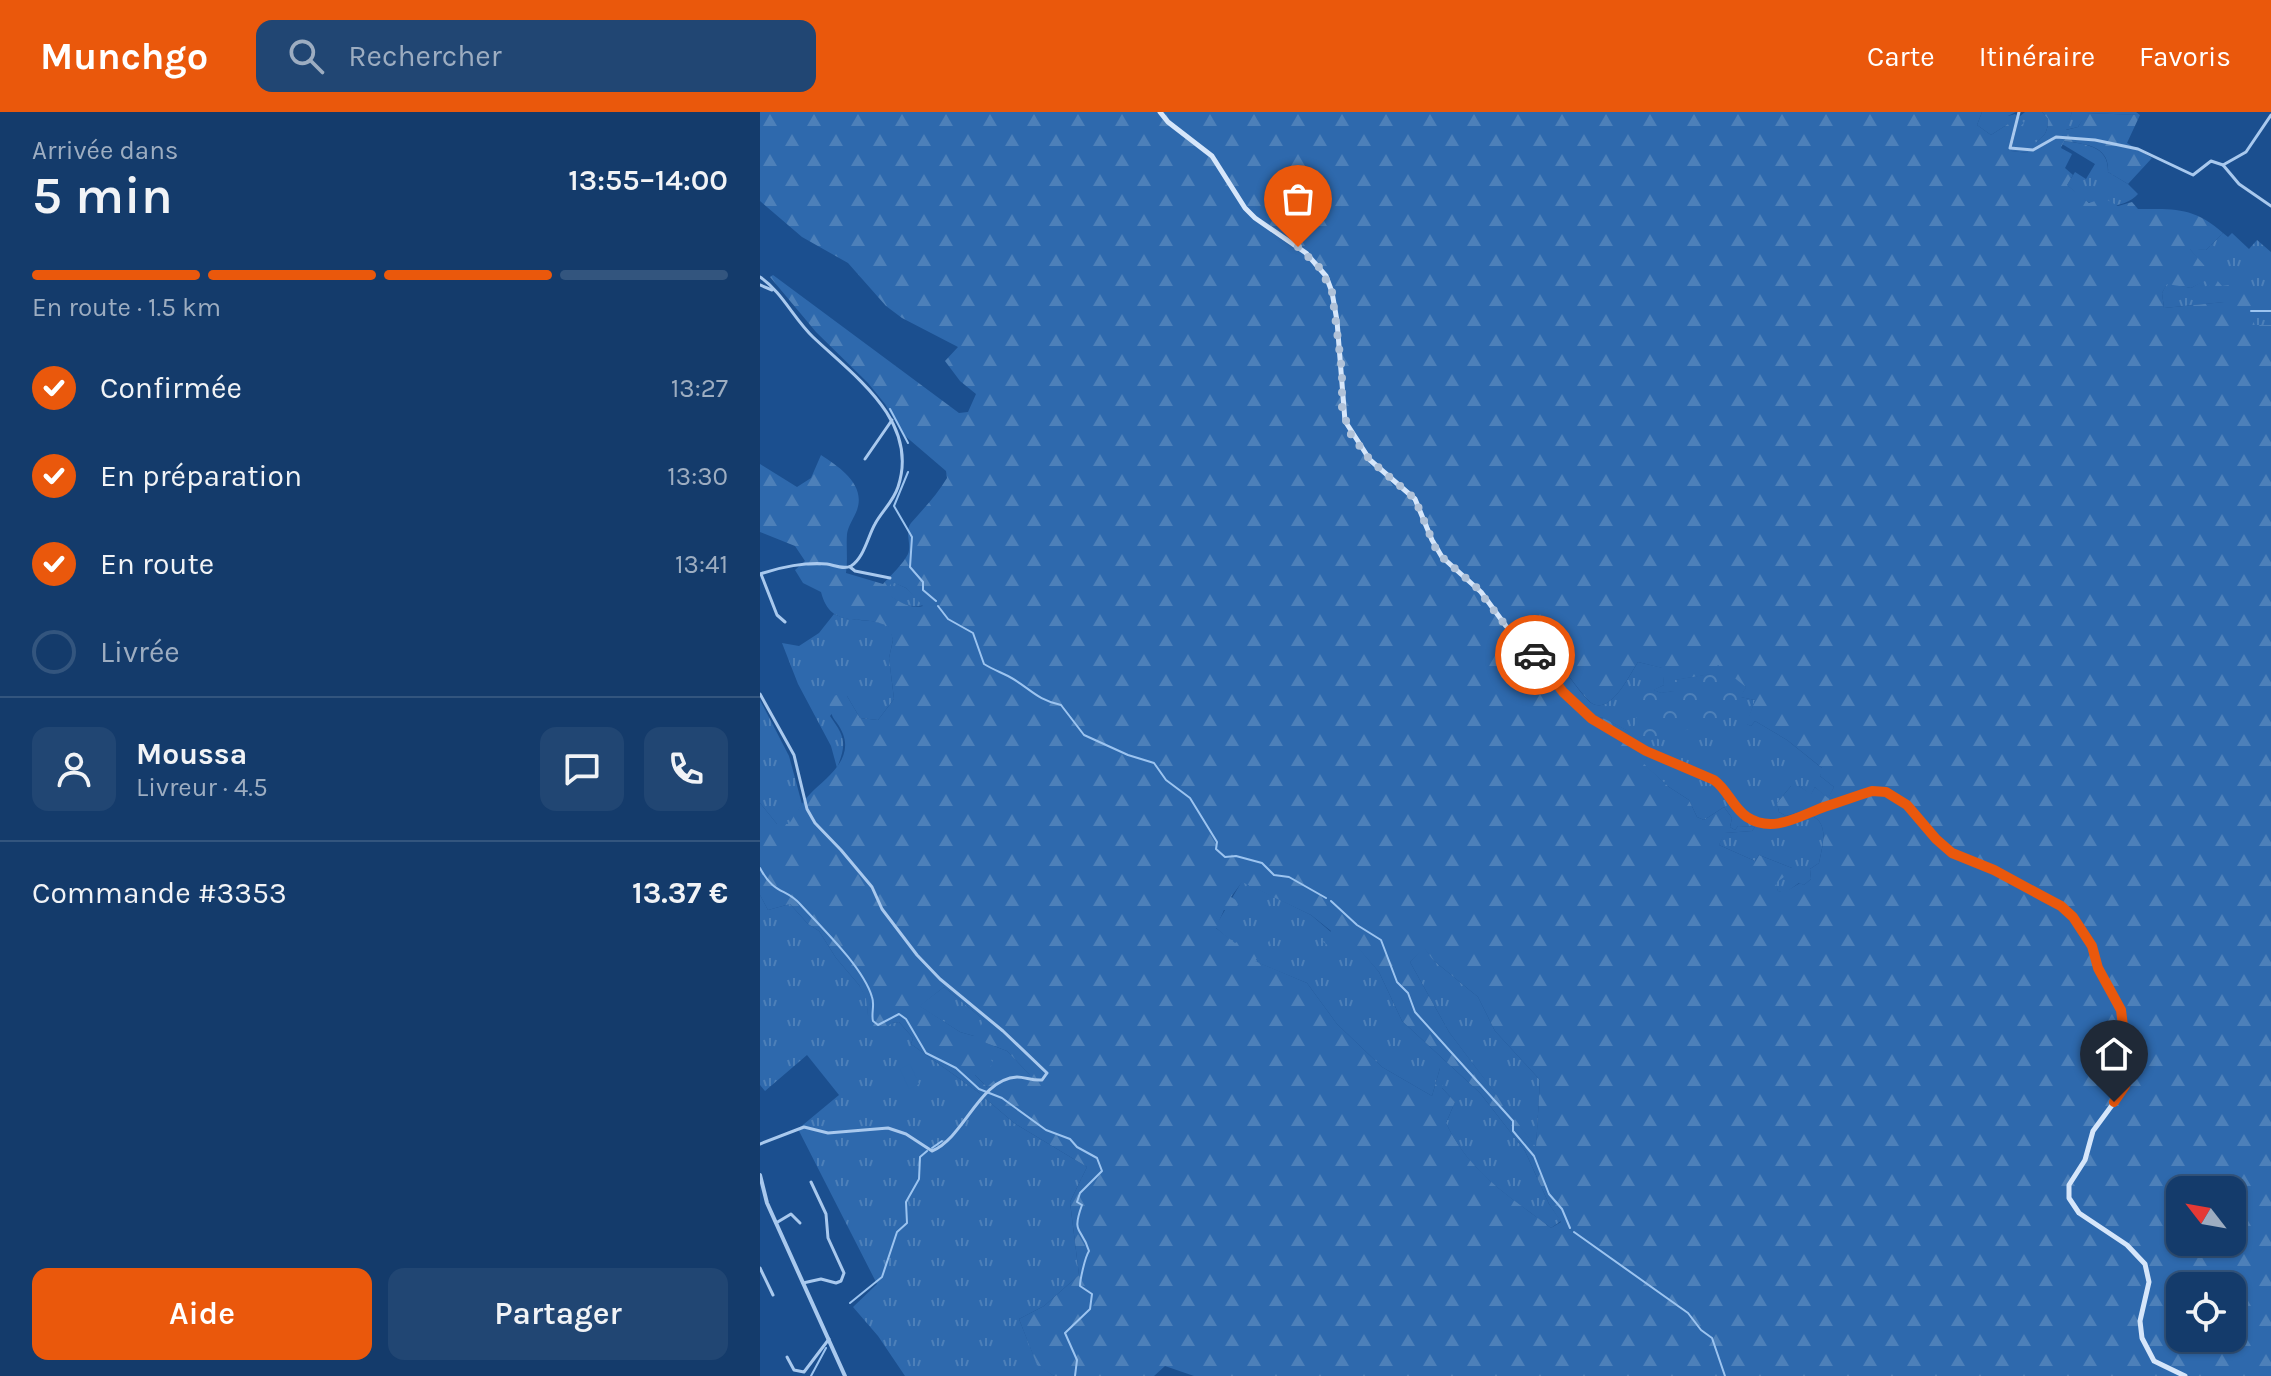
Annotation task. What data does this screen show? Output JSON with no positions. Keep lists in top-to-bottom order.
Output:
{
  "north": "top left",
  "page": {
    "header": "Munchgo",
    "search": "Rechercher",
    "nav": ["Carte", "Itinéraire", "Favoris"],
    "heading": ["5 min", "Arrivée dans", "13:55–14:00"],
    "panel": [
      "Moussa",
      "Livreur · 4.5",
      "Commande #3353",
      "13.37 €"
    ],
    "bar": "En route · 1.5 km",
    "list": [
      ["Confirmée", "13:27"],
      ["En préparation", "13:30"],
      ["En route", "13:41"],
      "Livrée"
    ],
    "buttons": ["Aide", "Partager"]
  }
}
